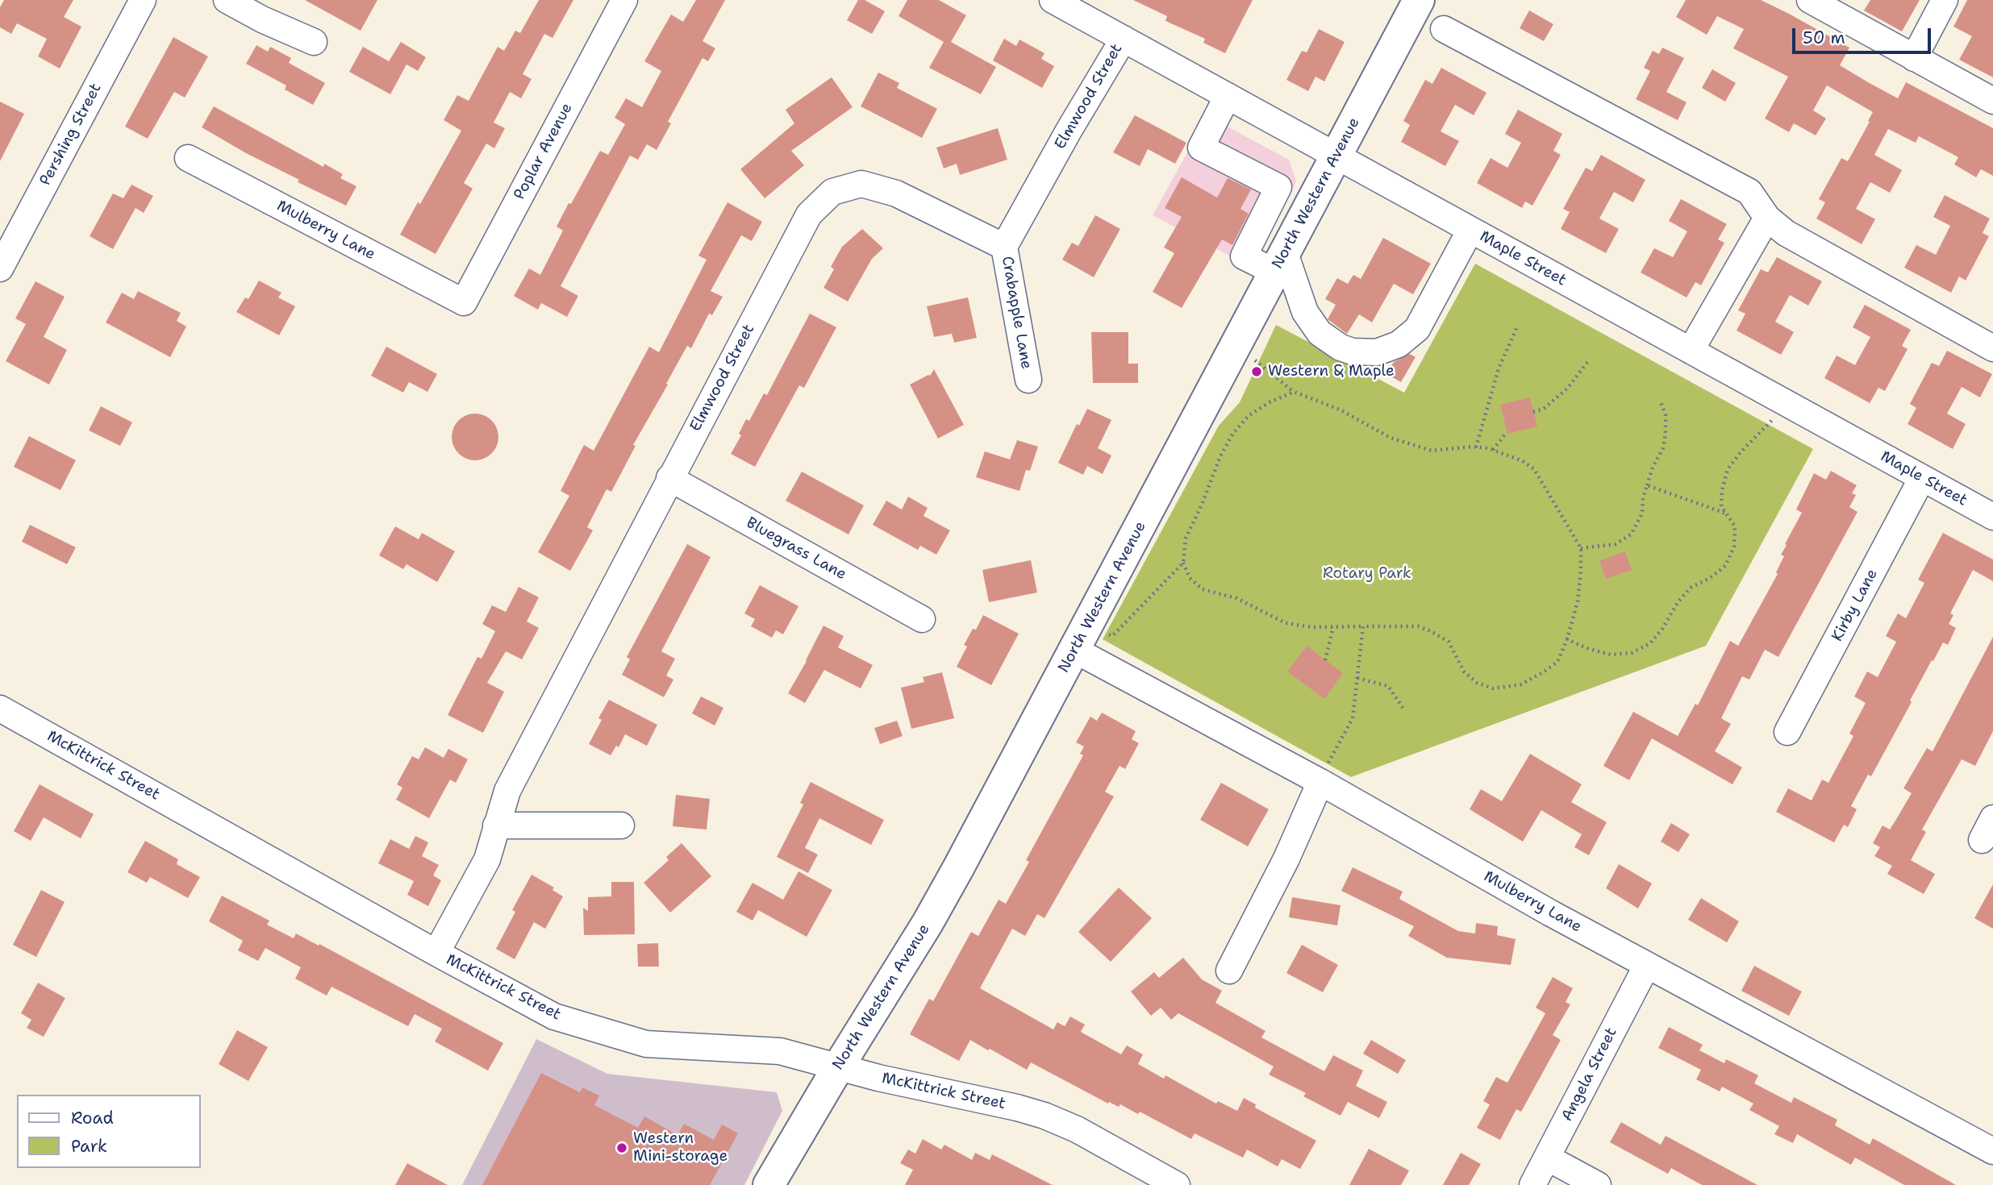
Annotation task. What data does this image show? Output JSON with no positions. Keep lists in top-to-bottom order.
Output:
{
  "streets": {
    "main road": ["North Western Avenue"],
    "street": [
      "Elmwood Street",
      "Pershing Street",
      "Poplar Avenue",
      "Mulberry Lane",
      "Maple Street",
      "Crabapple Lane",
      "Bluegrass Lane",
      "Kirby Lane",
      "McKittrick Street",
      "Angela Street"
    ]
  },
  "crossings": [
    ["Elmwood Street", "Maple Street"],
    ["Elmwood Street", "Crabapple Lane"],
    ["Elmwood Street", "Bluegrass Lane"],
    ["Elmwood Street", "McKittrick Street"],
    ["Poplar Avenue", "Mulberry Lane"],
    ["North Western Avenue", "Mulberry Lane"],
    ["North Western Avenue", "Maple Street"],
    ["North Western Avenue", "McKittrick Street"],
    ["Mulberry Lane", "Angela Street"],
    ["Maple Street", "Kirby Lane"]
  ],
  "parks": ["Rotary Park"],
  "places": ["Western & Maple", "Western Mini-storage"],
  "legend": ["Road", "Park"],
  "scale_bar": "50 m"
}
